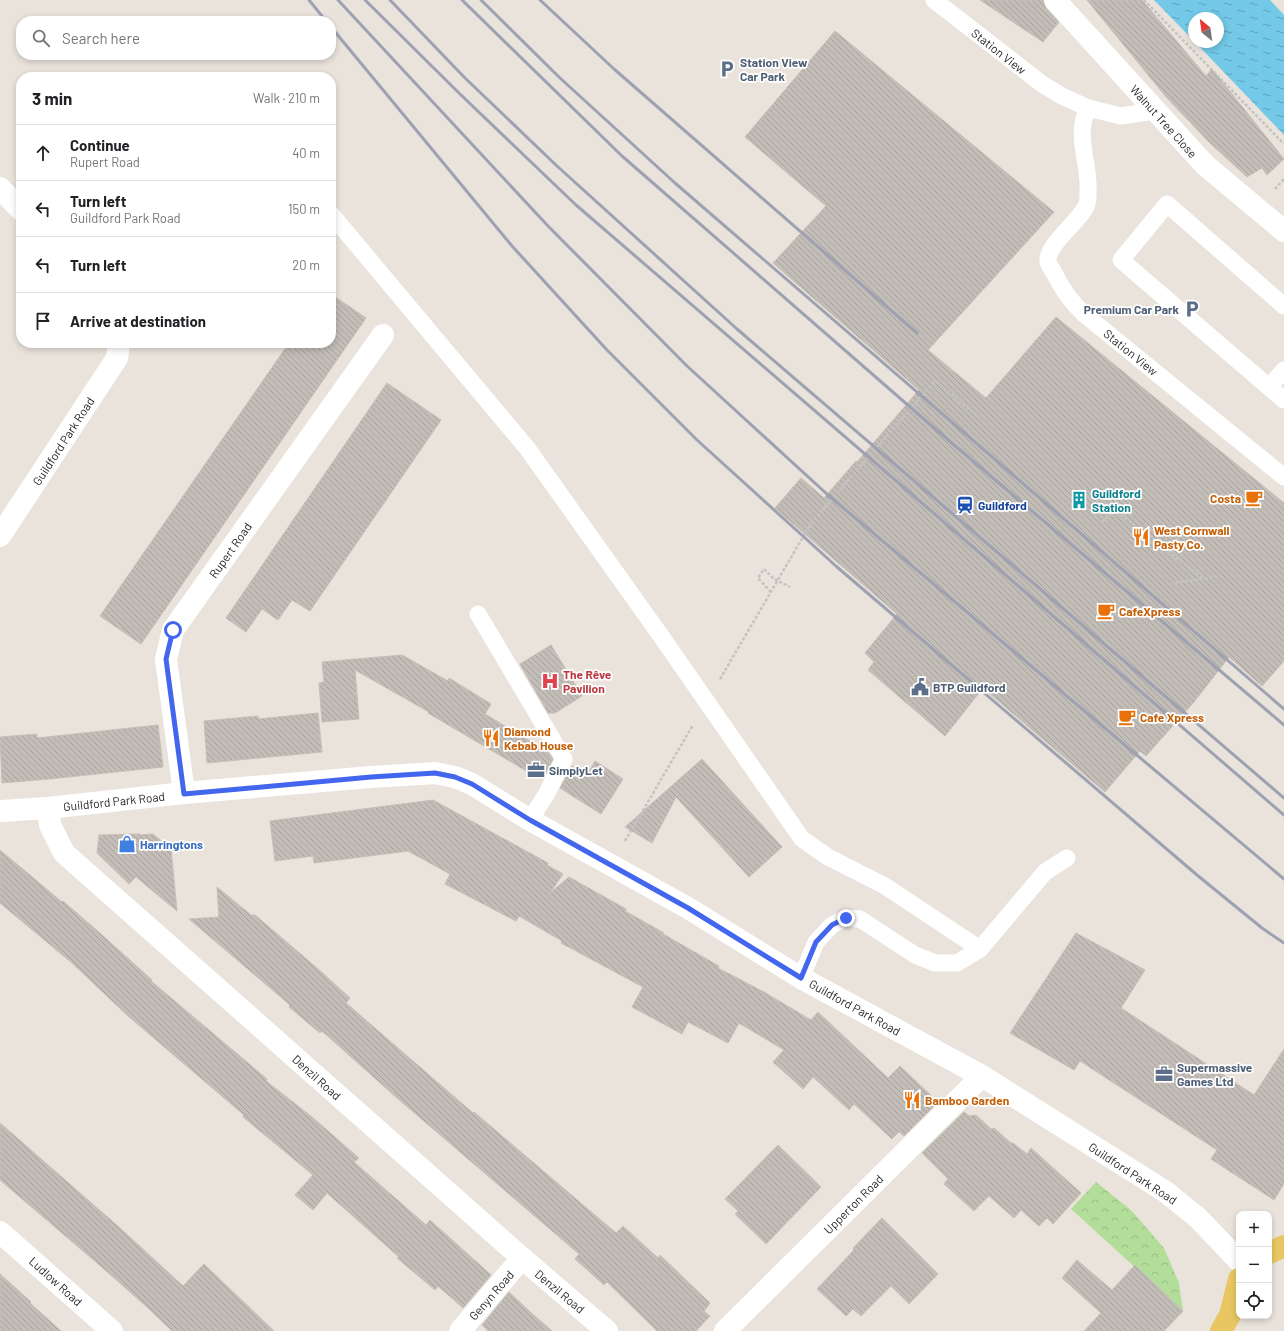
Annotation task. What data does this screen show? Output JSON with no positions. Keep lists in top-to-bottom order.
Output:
{
  "streets": {
    "street": [
      "Walnut Tree Close",
      "Guildford Park Road",
      "Rupert Road",
      "Denzil Road",
      "Upperton Road",
      "Ludlow Road",
      "Genyn Road"
    ],
    "lane": ["Station View"]
  },
  "crossings": [
    ["Station View", "Walnut Tree Close"],
    ["Guildford Park Road", "Rupert Road"],
    ["Guildford Park Road", "Denzil Road"],
    ["Guildford Park Road", "Upperton Road"],
    ["Denzil Road", "Genyn Road"]
  ],
  "places": {
    "parking": ["Station View Car Park", "Premium Car Park"],
    "cafe": ["Costa", "CafeXpress", "Cafe Xpress"],
    "building": ["Guildford Station"],
    "station": ["Guildford"],
    "restaurant": ["West Cornwall Pasty Co.", "Diamond Kebab House", "Bamboo Garden"],
    "hospital": ["The Rêve Pavilion"],
    "public building": ["BTP Guildford"],
    "office": ["SimplyLet", "Supermassive Games Ltd"],
    "shop": ["Harringtons"]
  },
  "north": "top left",
  "page": {
    "search": "Search here",
    "heading": ["3 min", "Walk · 210 m"],
    "list": [
      ["Continue", "Rupert Road", "40 m"],
      ["Turn left", "Guildford Park Road", "150 m"],
      ["Turn left", "20 m"],
      "Arrive at destination"
    ],
    "map_buttons": ["+", "−"]
  }
}
